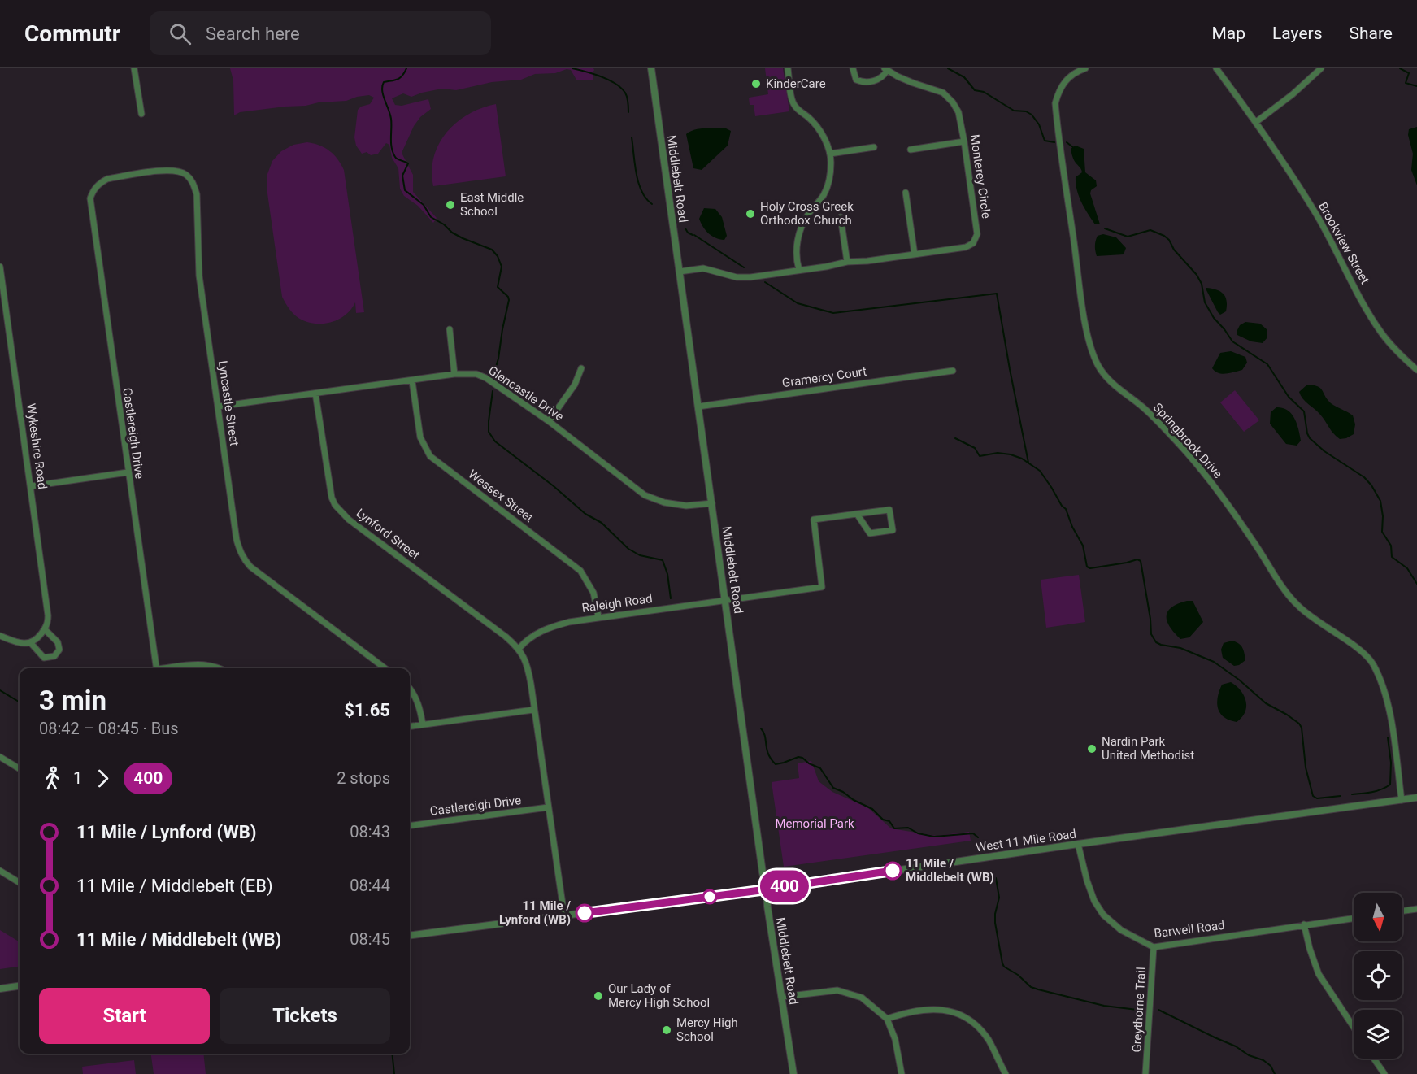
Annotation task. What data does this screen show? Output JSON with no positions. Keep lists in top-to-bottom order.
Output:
{
  "streets": {
    "street": [
      "Monterey Circle",
      "Middlebelt Road",
      "Brookview Street",
      "Gramercy Court",
      "Glencastle Drive",
      "Lyncastle Street",
      "Castlereigh Drive",
      "Springbrook Drive",
      "Wykeshire Road",
      "Wessex Street",
      "Lynford Street",
      "Raleigh Road",
      "West 11 Mile Road",
      "Barwell Road",
      "Greythorne Trail"
    ]
  },
  "crossings": [
    ["Monterey Circle", "Middlebelt Road"],
    ["Middlebelt Road", "Gramercy Court"],
    ["Middlebelt Road", "Glencastle Drive"],
    ["Middlebelt Road", "Raleigh Road"],
    ["Middlebelt Road", "West 11 Mile Road"],
    ["Glencastle Drive", "Lyncastle Street"],
    ["Glencastle Drive", "Wessex Street"],
    ["Glencastle Drive", "Lynford Street"],
    ["Lyncastle Street", "Castlereigh Drive"],
    ["Springbrook Drive", "West 11 Mile Road"],
    ["Wessex Street", "Raleigh Road"],
    ["Lynford Street", "Raleigh Road"],
    ["West 11 Mile Road", "Barwell Road"],
    ["Barwell Road", "Greythorne Trail"]
  ],
  "parks": ["Memorial Park"],
  "places": [
    "KinderCare",
    "East Middle School",
    "Holy Cross Greek Orthodox Church",
    "Nardin Park United Methodist",
    "11 Mile / Middlebelt (WB)",
    "11 Mile / Lynford (WB)",
    "Our Lady of Mercy High School",
    "Mercy High School"
  ],
  "lines": ["bus line 400"],
  "north": "bottom",
  "page": {
    "header": "Commutr",
    "search": "Search here",
    "nav": ["Map", "Layers", "Share"],
    "on_map": "400",
    "heading": ["3 min", "08:42 – 08:45 · Bus", "$1.65"],
    "legs": ["1", "400", "2 stops"],
    "list": [
      {
        "name": "11 Mile / Lynford (WB)",
        "value": "08:43"
      },
      {
        "name": "11 Mile / Middlebelt (EB)",
        "value": "08:44"
      },
      {
        "name": "11 Mile / Middlebelt (WB)",
        "value": "08:45"
      }
    ],
    "buttons": ["Start", "Tickets"]
  }
}
